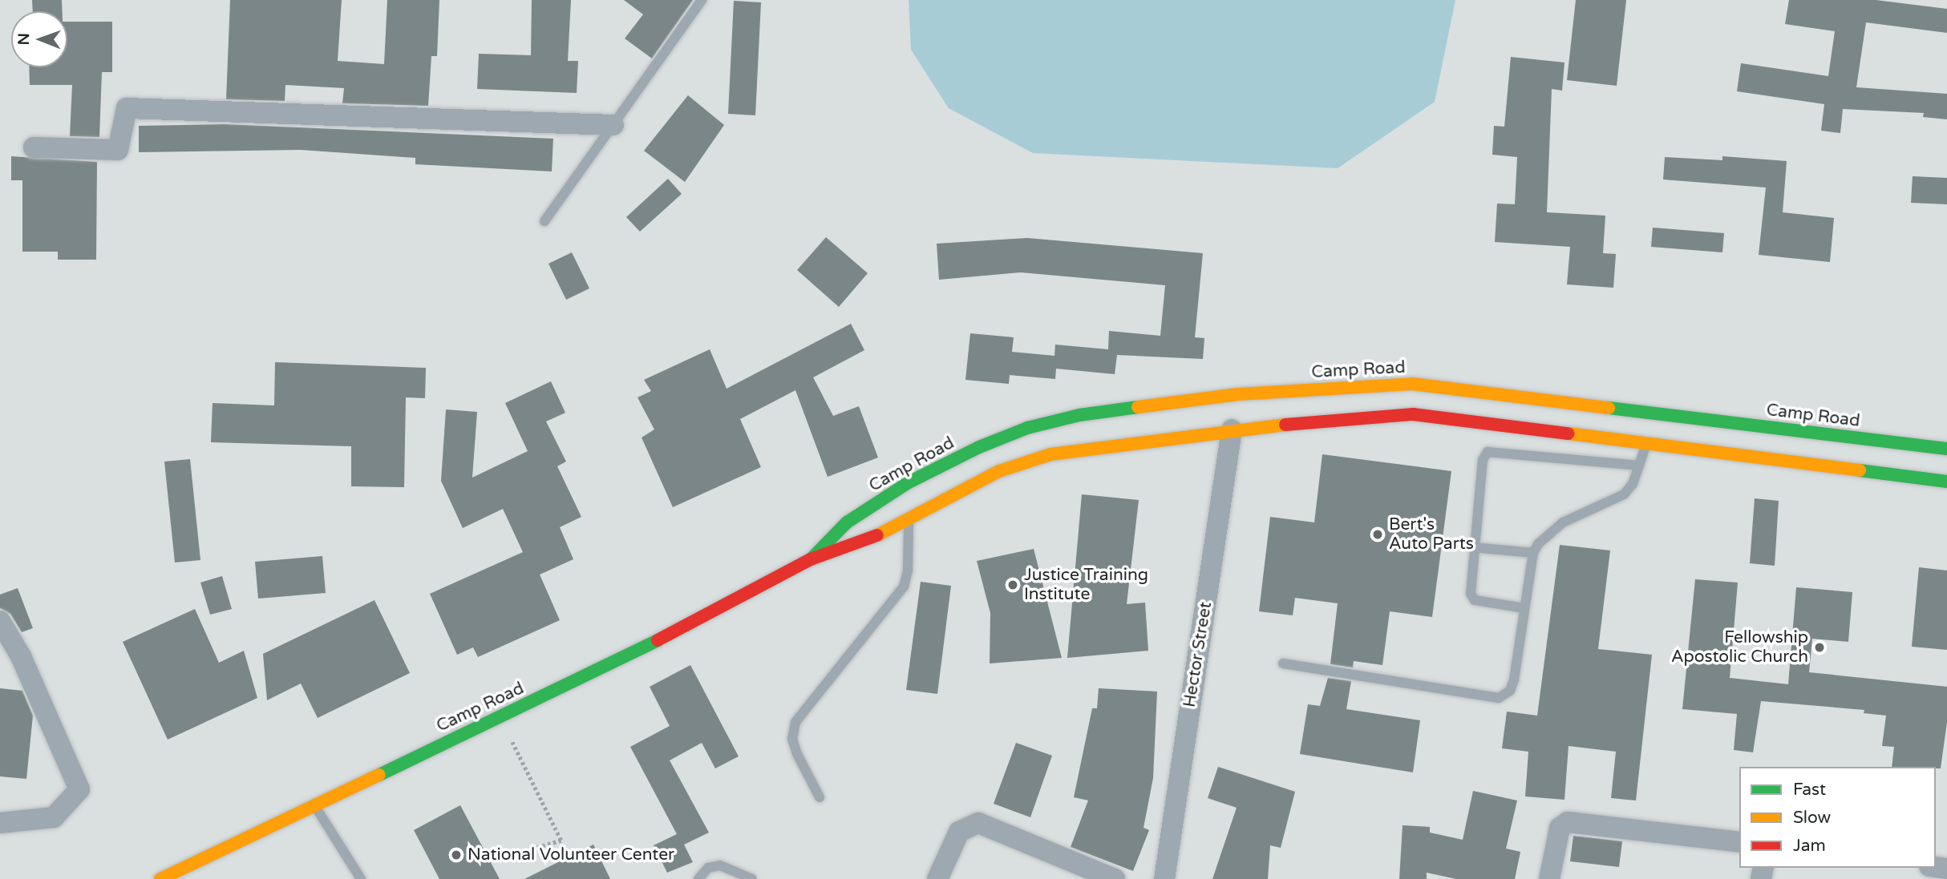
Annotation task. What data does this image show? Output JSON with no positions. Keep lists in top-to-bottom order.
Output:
{
  "streets": {
    "main road": ["Camp Road"],
    "street": ["Hector Street"]
  },
  "crossings": [
    ["Camp Road", "Hector Street"]
  ],
  "places": [
    "Bert's Auto Parts",
    "Justice Training Institute",
    "Fellowship Apostolic Church",
    "National Volunteer Center"
  ],
  "legend": ["Fast", "Slow", "Jam"],
  "north": "left"
}
